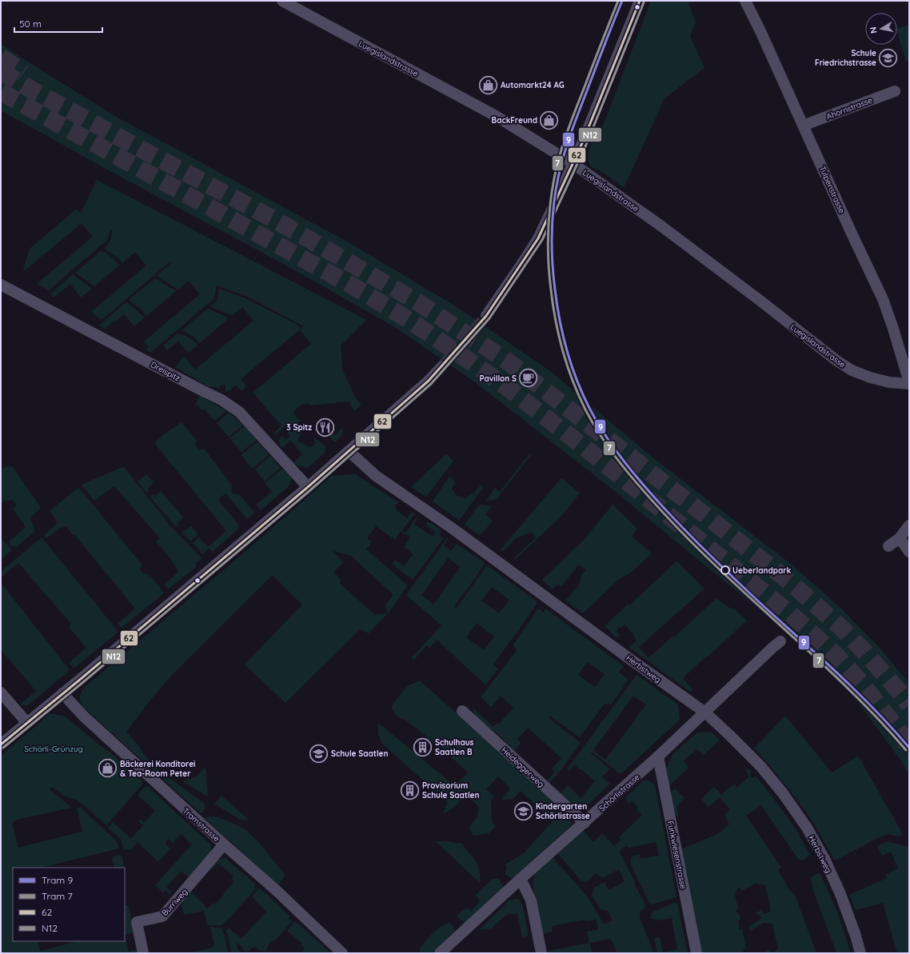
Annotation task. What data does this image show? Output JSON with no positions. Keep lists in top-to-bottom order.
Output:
{
  "streets": {
    "street": [
      "Luegislandstrasse",
      "Ahornstrasse",
      "Tulpenstrasse",
      "Dreispitz",
      "Herbstweg",
      "Heideggerweg",
      "Schörlistrasse",
      "Tramstrasse",
      "Funkwiesenstrasse",
      "Burriweg"
    ]
  },
  "crossings": [
    ["Luegislandstrasse", "Tulpenstrasse"],
    ["Ahornstrasse", "Tulpenstrasse"],
    ["Herbstweg", "Schörlistrasse"],
    ["Heideggerweg", "Schörlistrasse"],
    ["Schörlistrasse", "Funkwiesenstrasse"],
    ["Tramstrasse", "Burriweg"]
  ],
  "parks": ["Schörli-Grünzug"],
  "places": {
    "school or university": ["Schule Friedrichstrasse", "Schule Saatlen", "Kindergarten Schörlistrasse"],
    "shop": ["Automarkt24 AG", "BackFreund", "Bäckerei Konditorei & Tea-Room Peter"],
    "cafe": ["Pavillon S"],
    "restaurant": ["3 Spitz"],
    "other": ["Ueberlandpark"],
    "building": ["Schulhaus Saatlen B", "Provisorium Schule Saatlen"]
  },
  "lines": [
    "tram line 9",
    "tram line 7",
    "transit line 62",
    "transit line N12"
  ],
  "legend": [
    "Tram 9",
    "Tram 7",
    "62",
    "N12"
  ],
  "scale_bar": "50 m",
  "north": "left"
}
